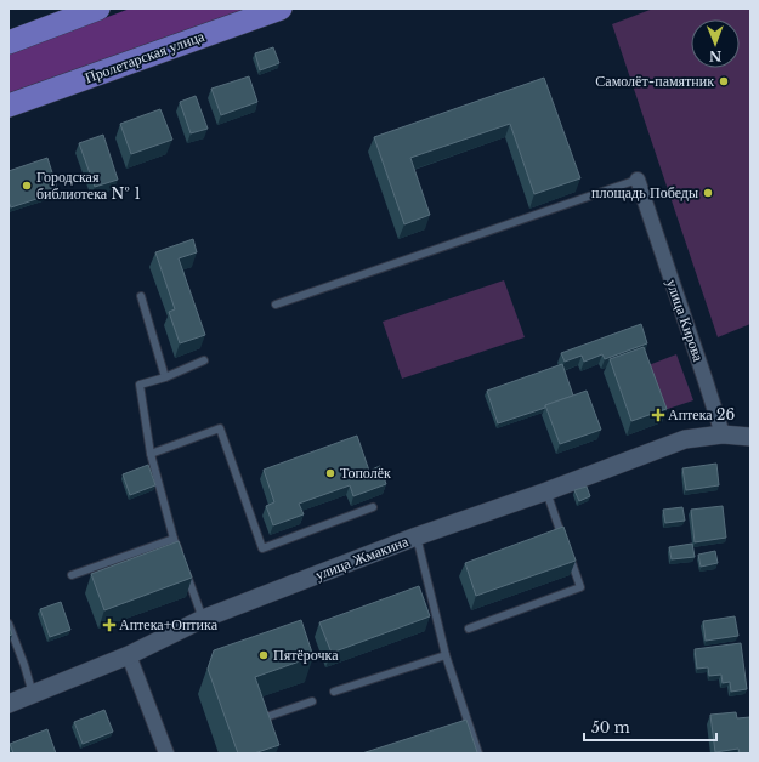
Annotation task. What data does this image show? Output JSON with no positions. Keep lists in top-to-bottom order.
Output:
{
  "streets": {
    "main road": ["Пролетарская улица"],
    "street": ["улица Кирова", "улица Жмакина"]
  },
  "crossings": [
    ["улица Кирова", "улица Жмакина"]
  ],
  "places": {
    "other": [
      "Самолёт-памятник",
      "Городская библиотека № 1",
      "площадь Победы",
      "Тополёк",
      "Пятёрочка"
    ],
    "health": ["Аптека 26", "Аптека+Оптика"]
  },
  "scale_bar": "50 m",
  "north": "bottom"
}
